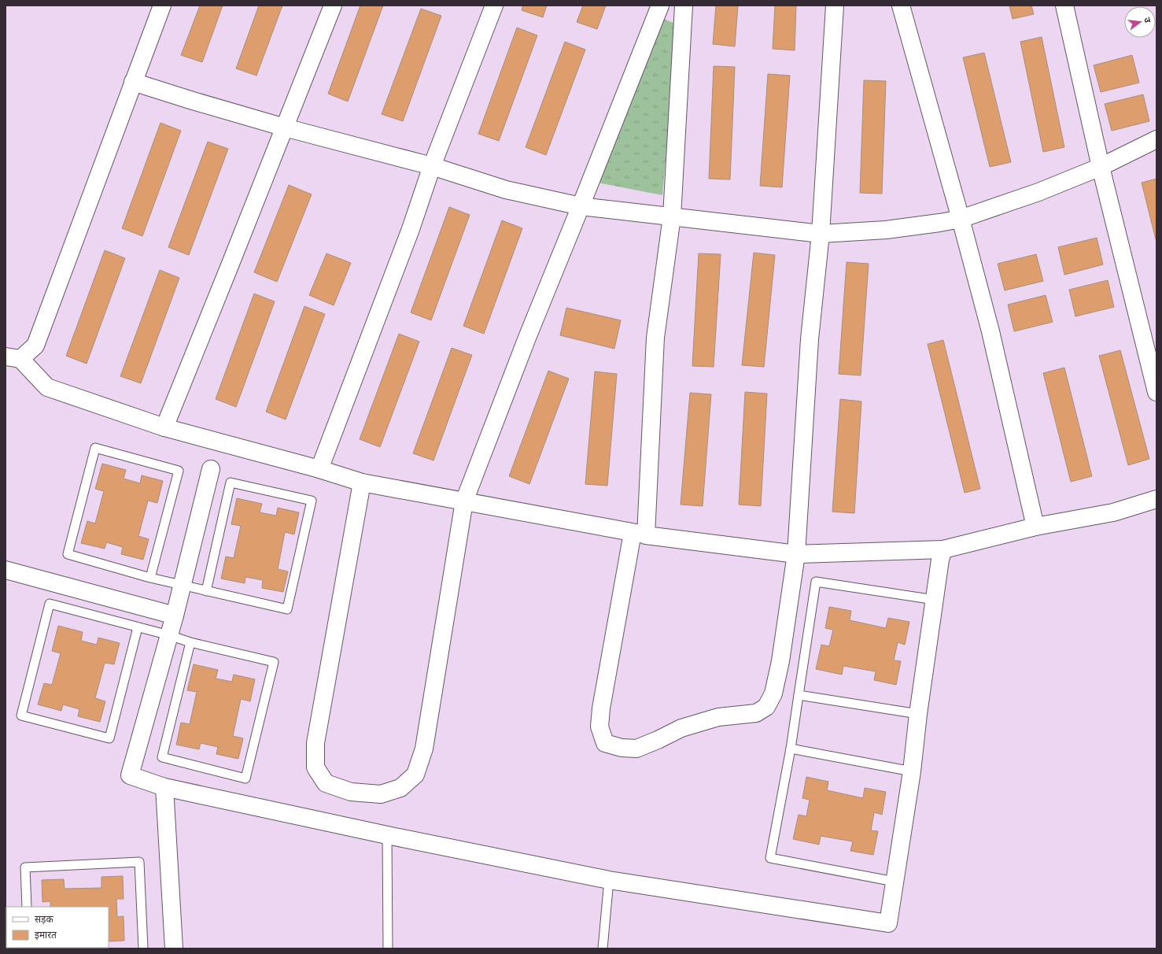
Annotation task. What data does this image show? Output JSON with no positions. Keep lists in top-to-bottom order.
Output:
{
  "legend": ["सड़क", "इमारत"],
  "north": "right"
}
